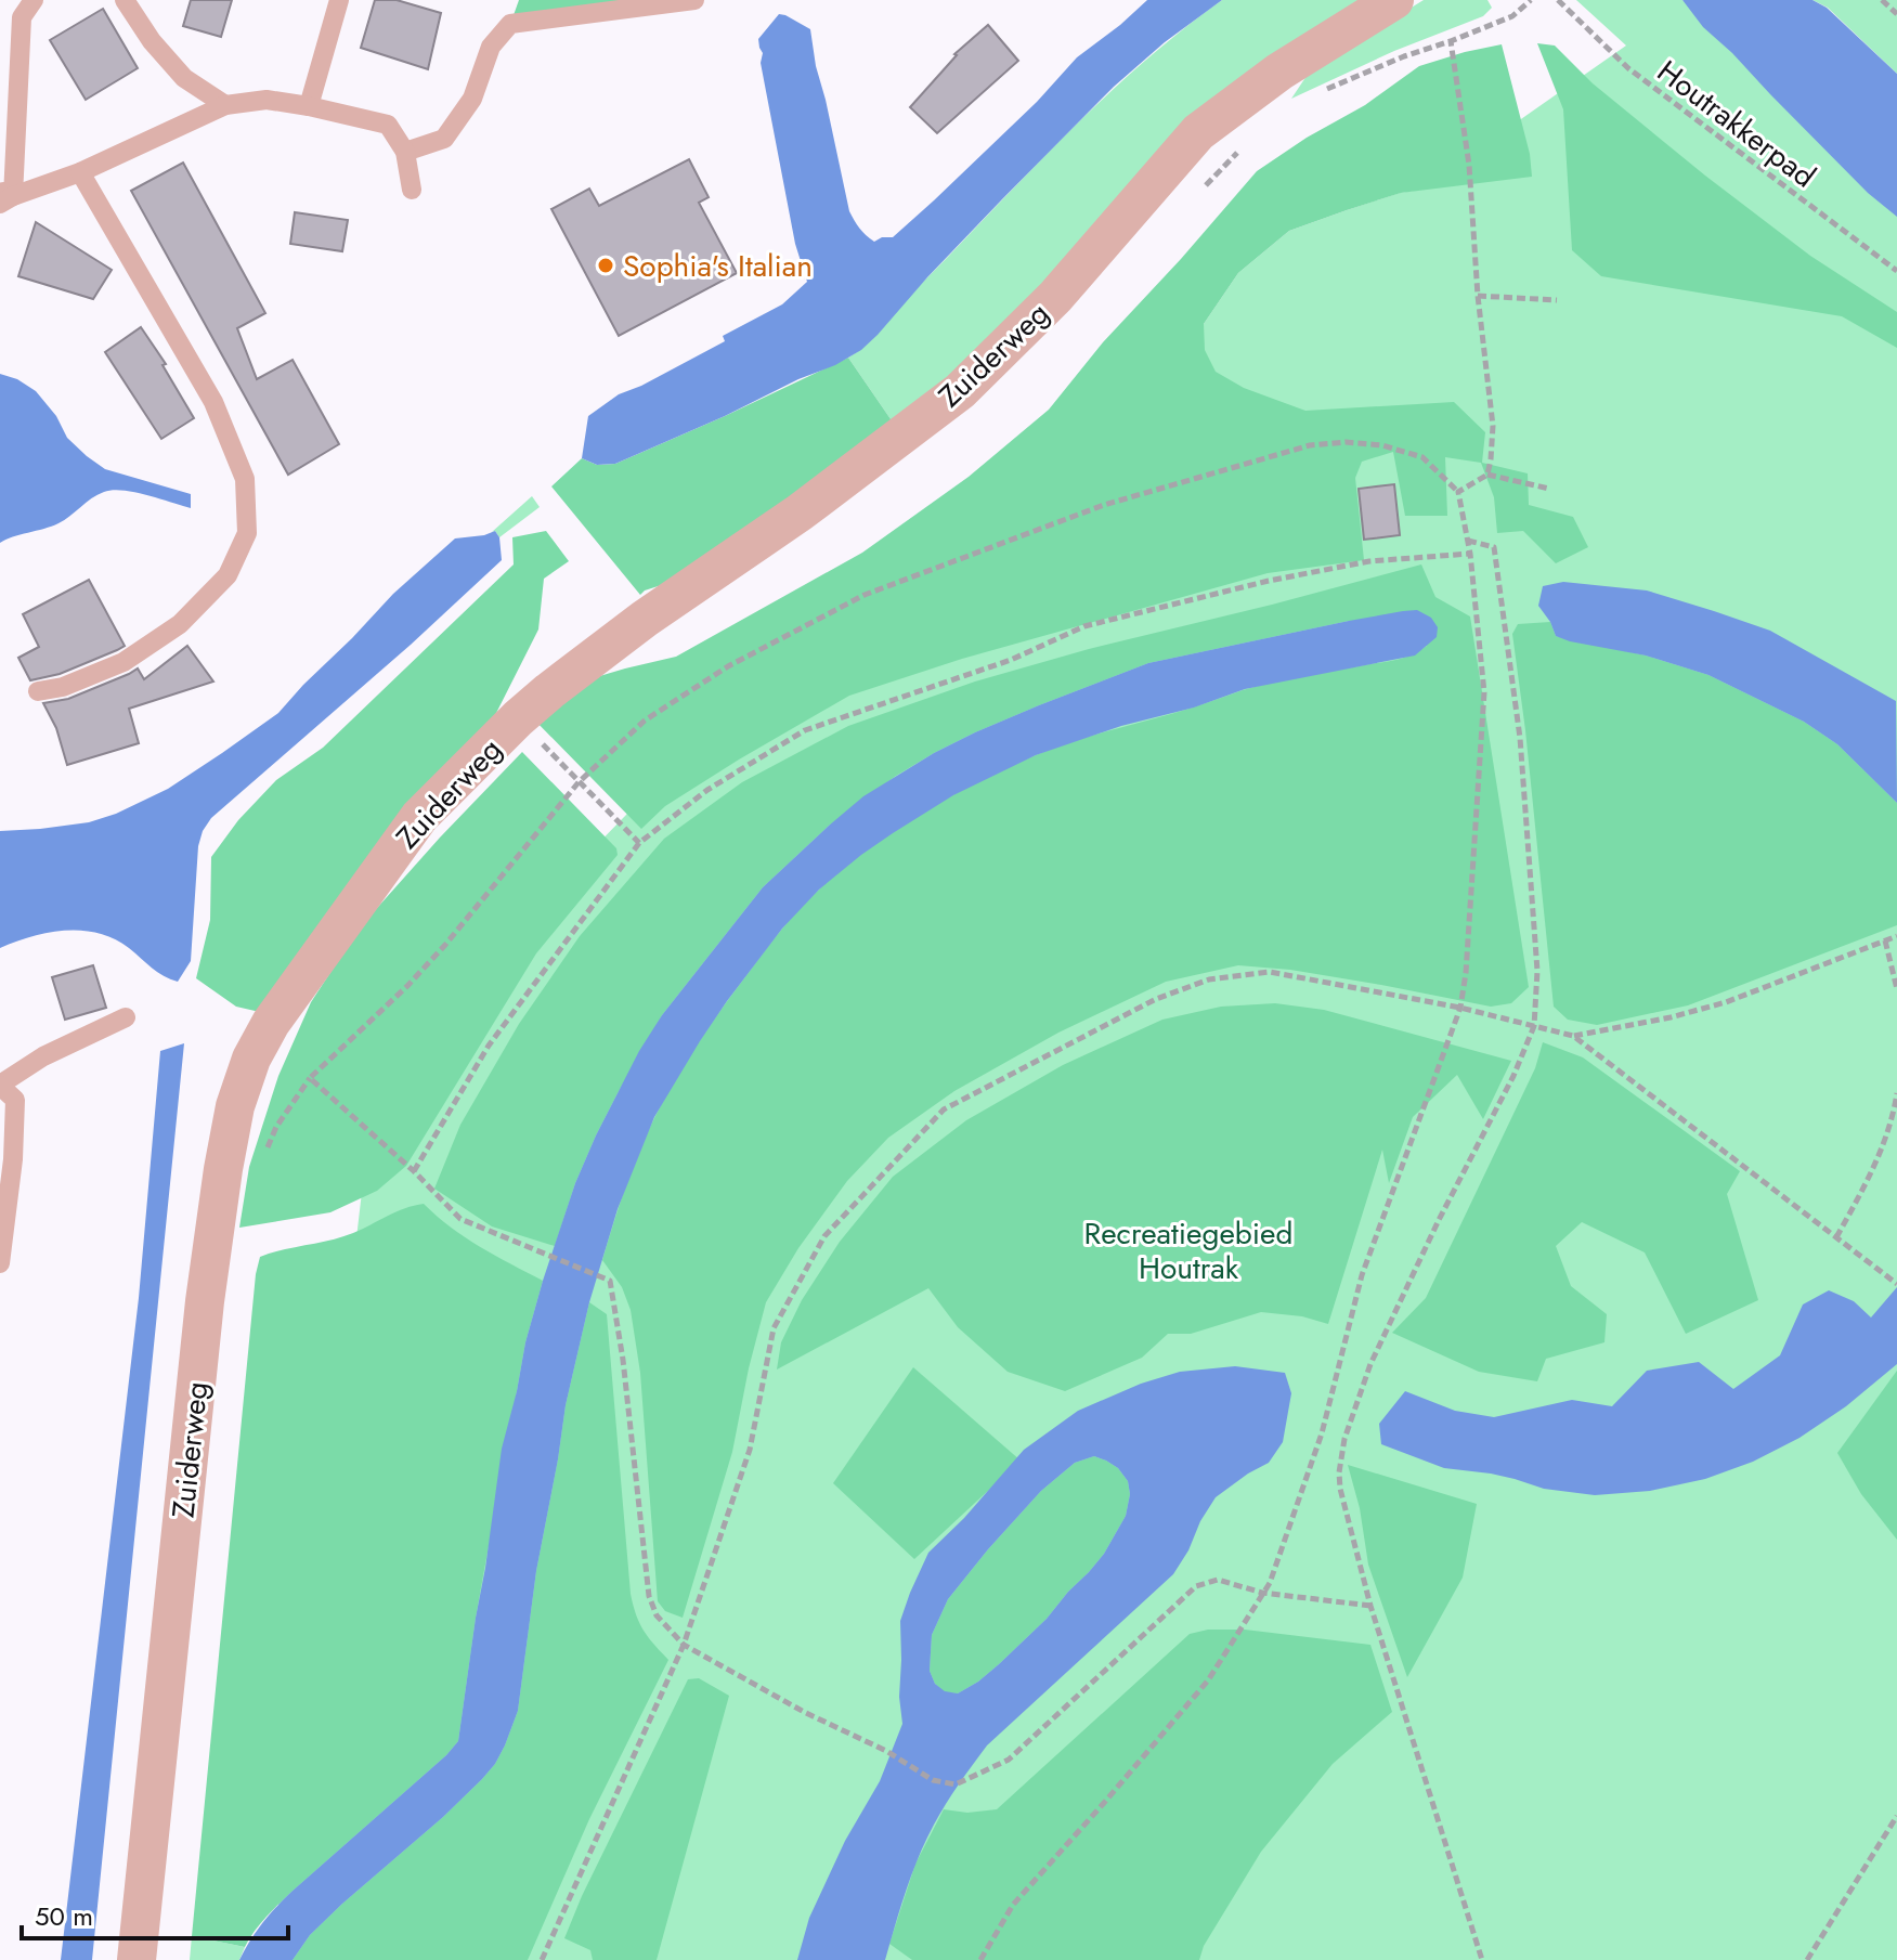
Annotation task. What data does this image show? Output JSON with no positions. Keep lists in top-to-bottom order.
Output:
{
  "streets": {
    "street": ["Zuiderweg"],
    "path": ["Houtrakkerpad"]
  },
  "parks": ["Recreatiegebied Houtrak"],
  "places": ["Sophia's Italian"],
  "scale_bar": "50 m"
}
